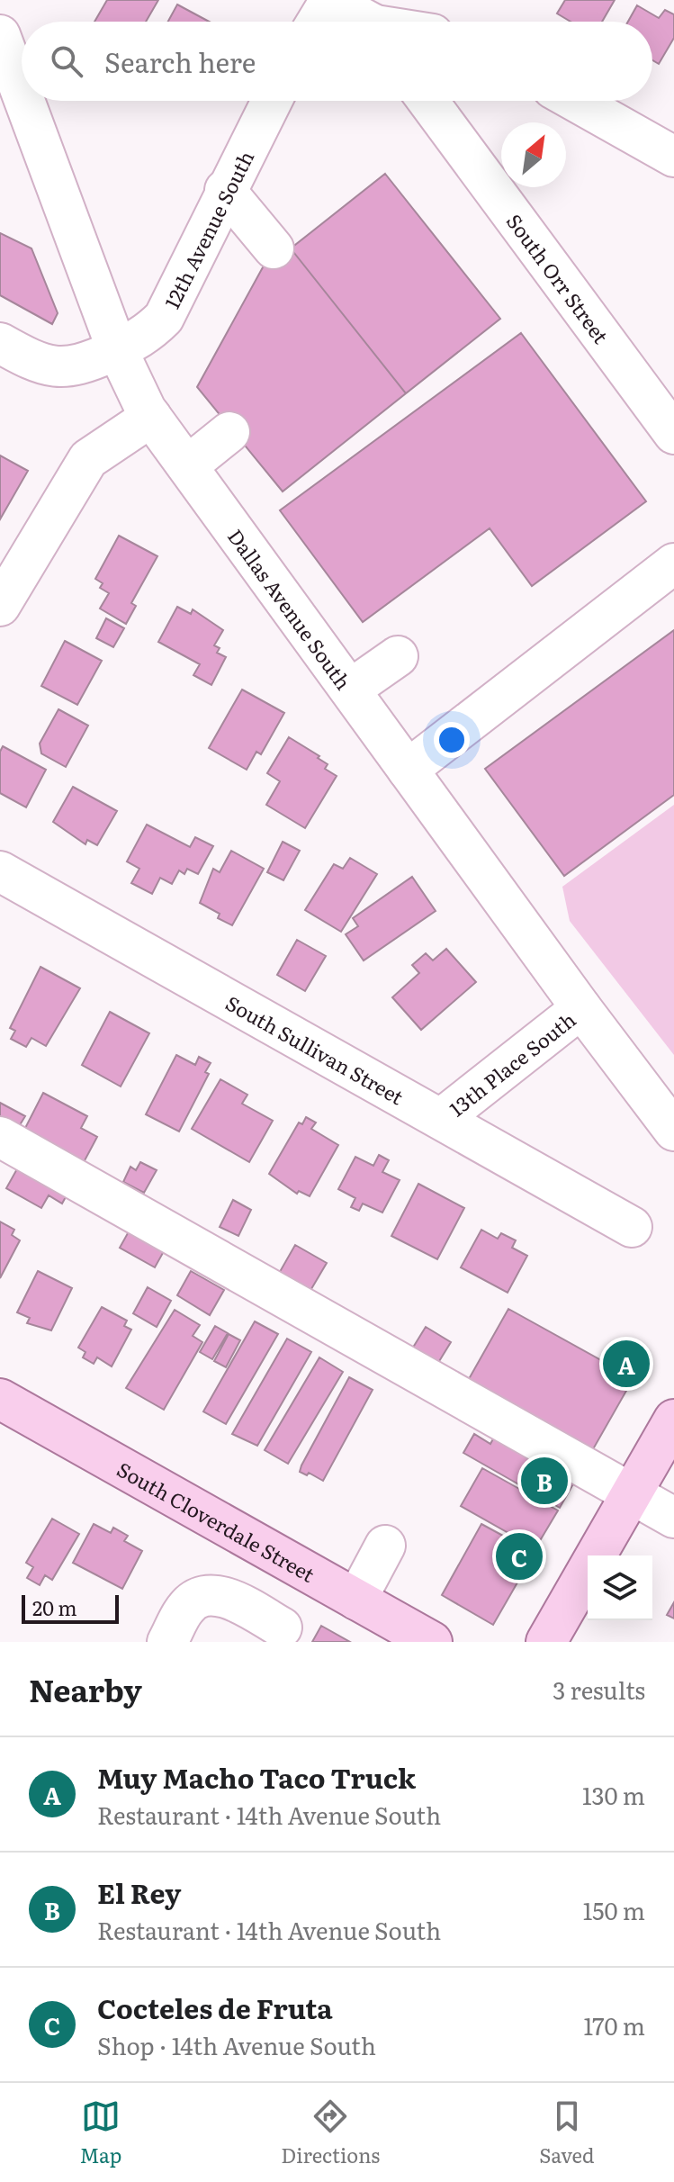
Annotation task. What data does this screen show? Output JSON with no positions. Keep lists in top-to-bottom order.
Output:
{
  "streets": {
    "main road": ["South Cloverdale Street"],
    "street": [
      "12th Avenue South",
      "South Orr Street",
      "Dallas Avenue South",
      "South Sullivan Street",
      "13th Place South"
    ]
  },
  "crossings": [
    ["12th Avenue South", "Dallas Avenue South"],
    ["Dallas Avenue South", "13th Place South"],
    ["South Sullivan Street", "13th Place South"]
  ],
  "scale_bar": "20 m",
  "north": "top right",
  "page": {
    "search": "Search here",
    "pins": ["A", "B", "C"],
    "scale": "20 m",
    "heading": ["Nearby", "3 results"],
    "list": [
      {
        "mark": "A",
        "name": "Muy Macho Taco Truck",
        "note": "Restaurant · 14th Avenue South",
        "value": "130 m"
      },
      {
        "mark": "B",
        "name": "El Rey",
        "note": "Restaurant · 14th Avenue South",
        "value": "150 m"
      },
      {
        "mark": "C",
        "name": "Cocteles de Fruta",
        "note": "Shop · 14th Avenue South",
        "value": "170 m"
      }
    ],
    "nav": ["Map", "Directions", "Saved"]
  }
}
